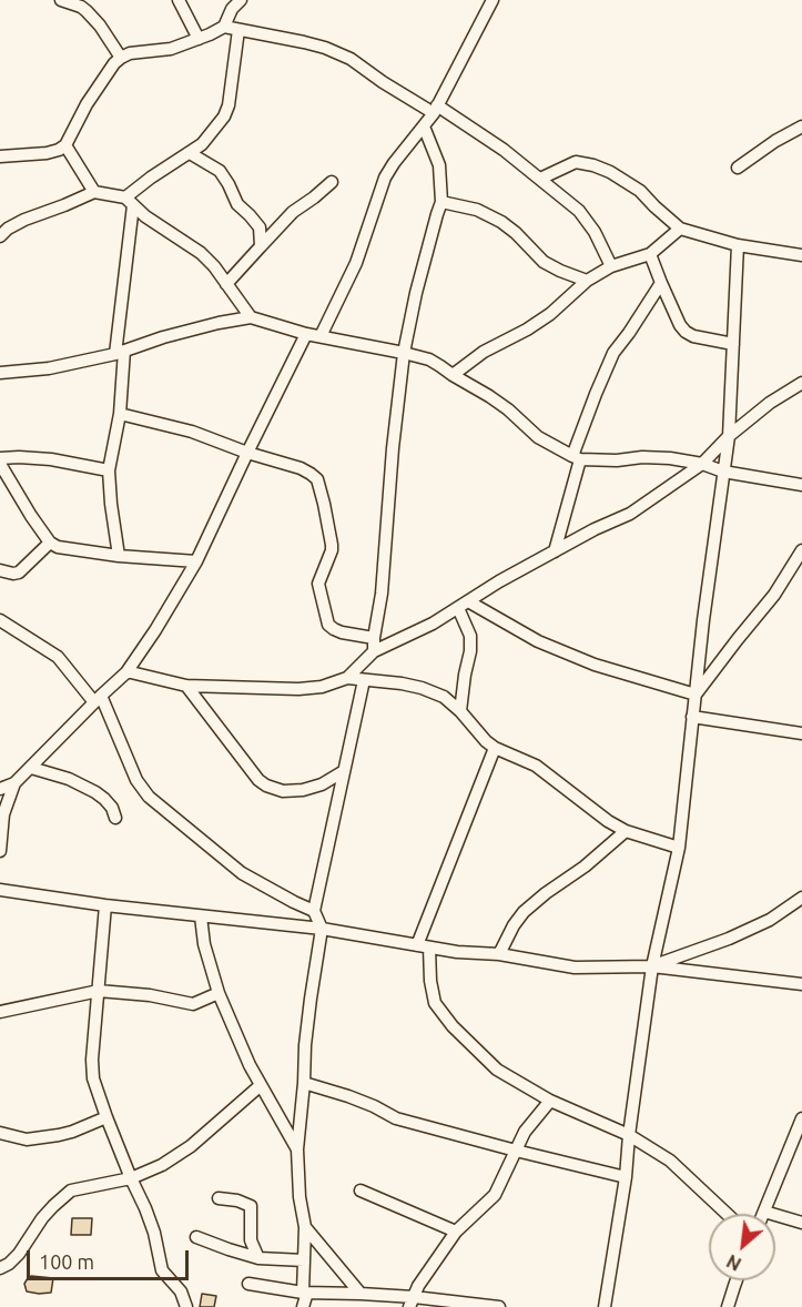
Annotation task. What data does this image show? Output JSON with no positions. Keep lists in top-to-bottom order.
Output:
{
  "scale_bar": "100 m",
  "north": "bottom left"
}
